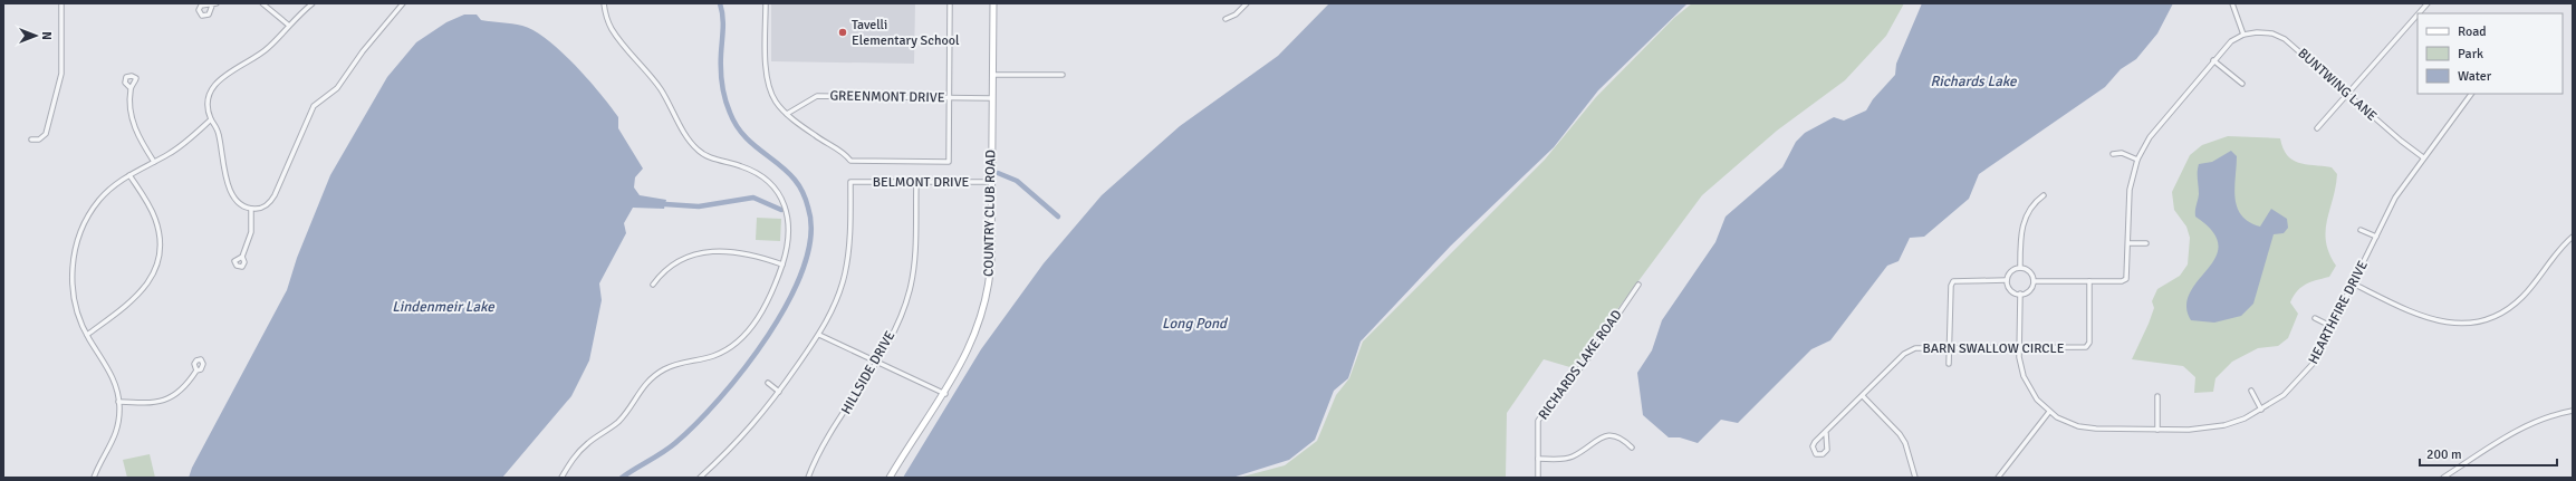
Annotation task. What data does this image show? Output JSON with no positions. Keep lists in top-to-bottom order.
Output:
{
  "streets": {
    "street": [
      "BUNTWING LANE",
      "GREENMONT DRIVE",
      "BELMONT DRIVE",
      "COUNTRY CLUB ROAD",
      "HEARTHFIRE DRIVE",
      "BARN SWALLOW CIRCLE",
      "RICHARDS LAKE ROAD",
      "HILLSIDE DRIVE"
    ]
  },
  "crossings": [
    ["BUNTWING LANE", "HEARTHFIRE DRIVE"],
    ["GREENMONT DRIVE", "COUNTRY CLUB ROAD"],
    ["BELMONT DRIVE", "COUNTRY CLUB ROAD"],
    ["BELMONT DRIVE", "HILLSIDE DRIVE"],
    ["HEARTHFIRE DRIVE", "BARN SWALLOW CIRCLE"]
  ],
  "water": ["Richards Lake", "Lindenmeir Lake", "Long Pond"],
  "places": ["Tavelli Elementary School"],
  "legend": ["Road", "Park", "Water"],
  "scale_bar": "200 m",
  "north": "right"
}
